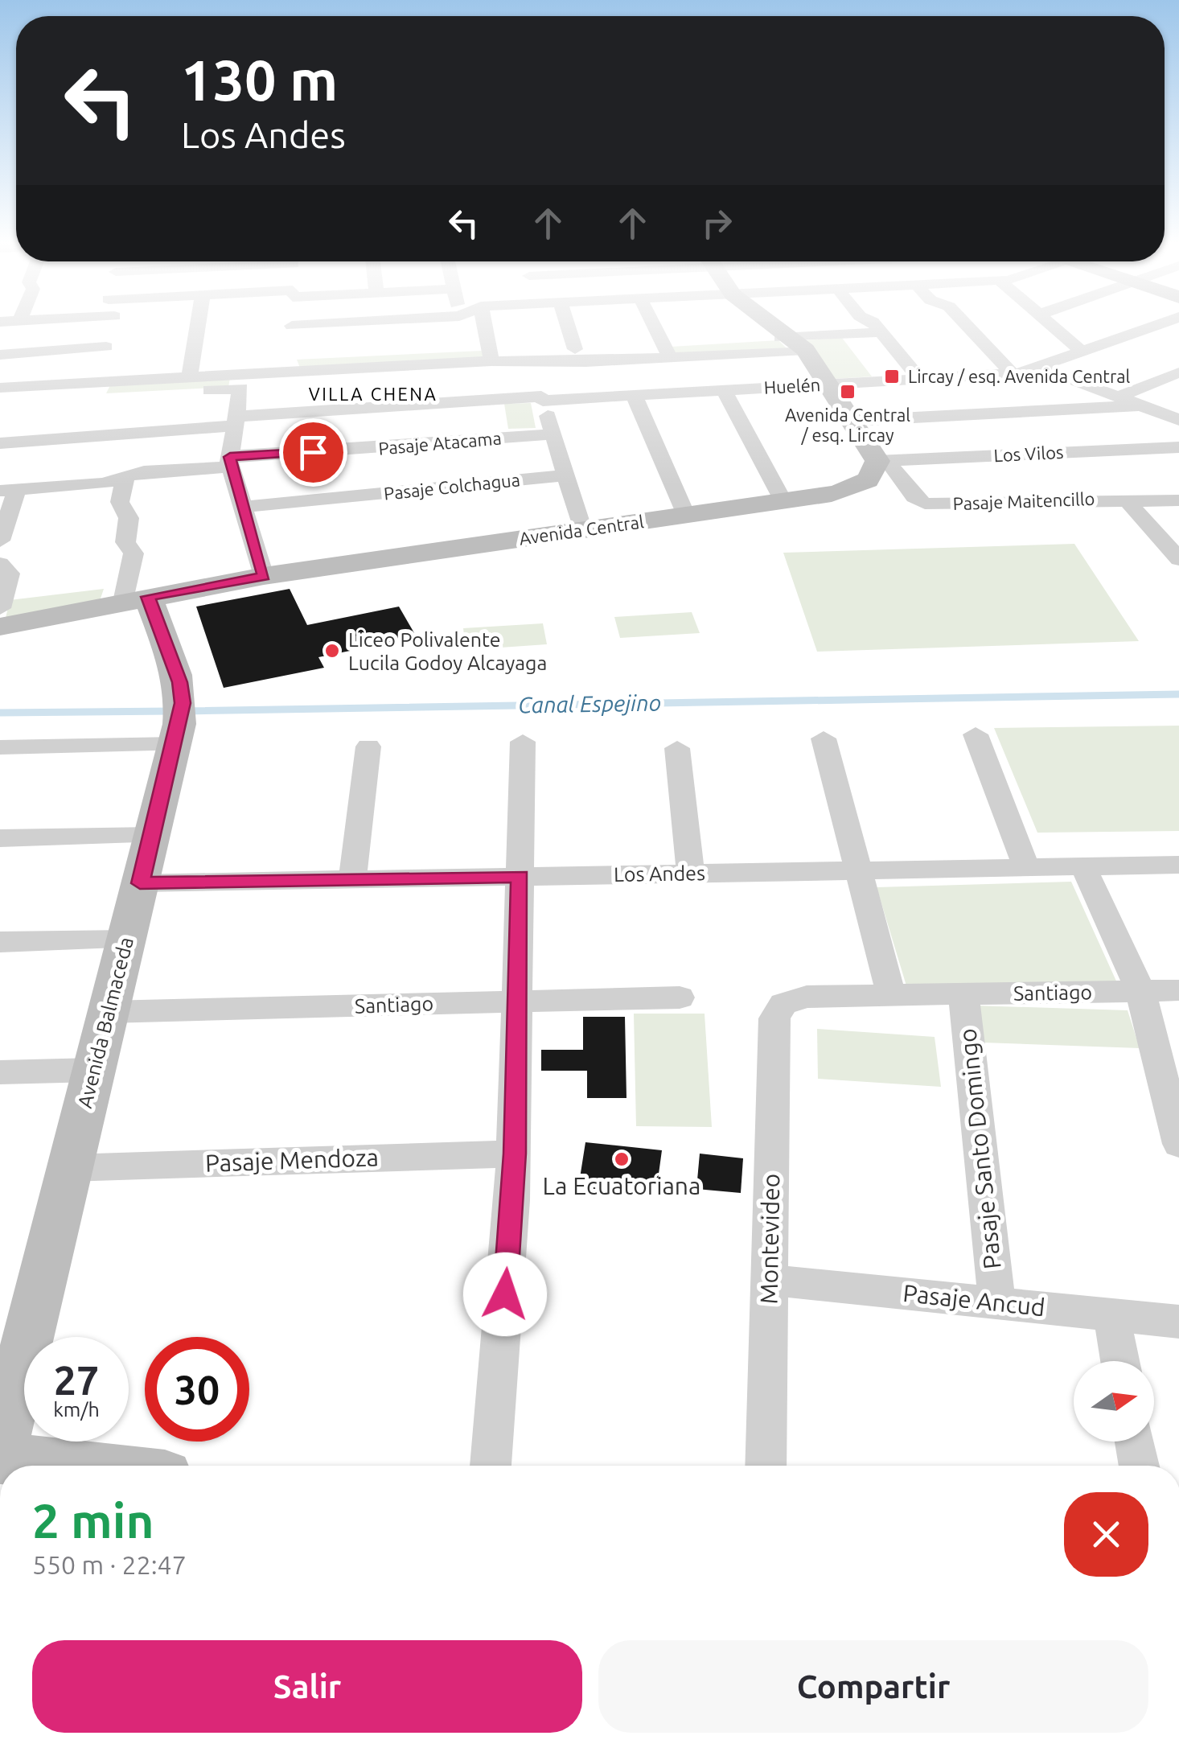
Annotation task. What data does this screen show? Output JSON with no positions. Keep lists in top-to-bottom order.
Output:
{
  "streets": {
    "street": [
      "Huelén",
      "Pasaje Atacama",
      "Los Vilos",
      "Pasaje Colchagua",
      "Pasaje Maitencillo",
      "Avenida Central",
      "Los Andes",
      "Santiago",
      "Avenida Balmaceda",
      "Pasaje Santo Domingo",
      "Pasaje Mendoza",
      "Montevideo",
      "Pasaje Ancud"
    ]
  },
  "crossings": [
    ["Los Vilos", "Pasaje Maitencillo"],
    ["Los Vilos", "Avenida Central"],
    ["Pasaje Maitencillo", "Avenida Central"],
    ["Avenida Central", "Avenida Balmaceda"],
    ["Los Andes", "Avenida Balmaceda"],
    ["Santiago", "Avenida Balmaceda"],
    ["Santiago", "Pasaje Santo Domingo"],
    ["Santiago", "Montevideo"],
    ["Avenida Balmaceda", "Pasaje Mendoza"],
    ["Pasaje Santo Domingo", "Pasaje Ancud"],
    ["Montevideo", "Pasaje Ancud"]
  ],
  "districts": ["VILLA CHENA"],
  "water": ["Canal Espejino"],
  "places": {
    "transit": ["Lircay / esq. Avenida Central", "Avenida Central / esq. Lircay"],
    "other": ["Liceo Polivalente Lucila Godoy Alcayaga", "La Ecuatoriana"]
  },
  "north": "right",
  "page": {
    "turn": ["130 m", "Los Andes"],
    "speed": "27 km/h",
    "limit": "30",
    "heading": ["2 min", "550 m · 22:47"],
    "buttons": ["Salir", "Compartir"]
  }
}
